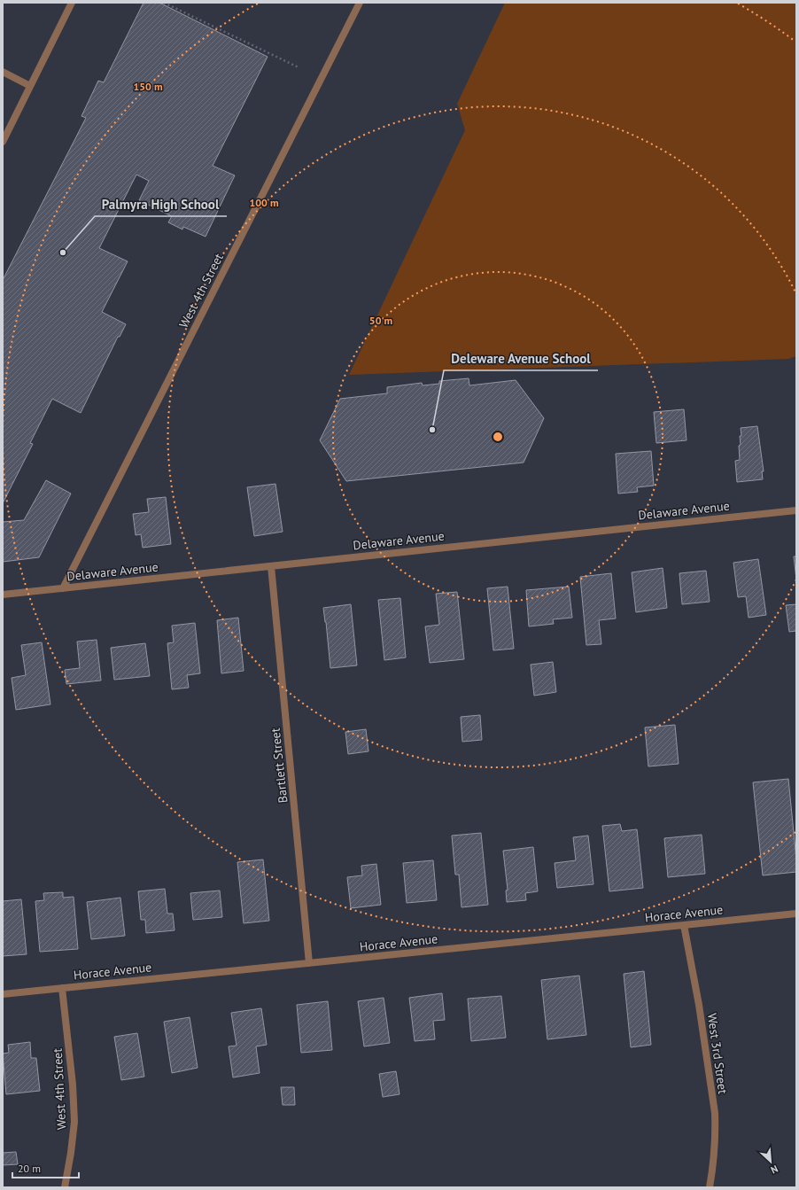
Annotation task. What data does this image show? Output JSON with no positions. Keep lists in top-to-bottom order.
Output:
{
  "streets": {
    "street": [
      "West 4th Street",
      "Delaware Avenue",
      "Bartlett Street",
      "Horace Avenue",
      "West 3rd Street"
    ]
  },
  "crossings": [
    ["West 4th Street", "Delaware Avenue"],
    ["West 4th Street", "Horace Avenue"],
    ["Delaware Avenue", "Bartlett Street"],
    ["Bartlett Street", "Horace Avenue"],
    ["Horace Avenue", "West 3rd Street"]
  ],
  "places": ["Palmyra High School", "Deleware Avenue School"],
  "scale_bar": "20 m",
  "north": "bottom right",
  "rings": ["150 m", "100 m", "50 m"]
}
